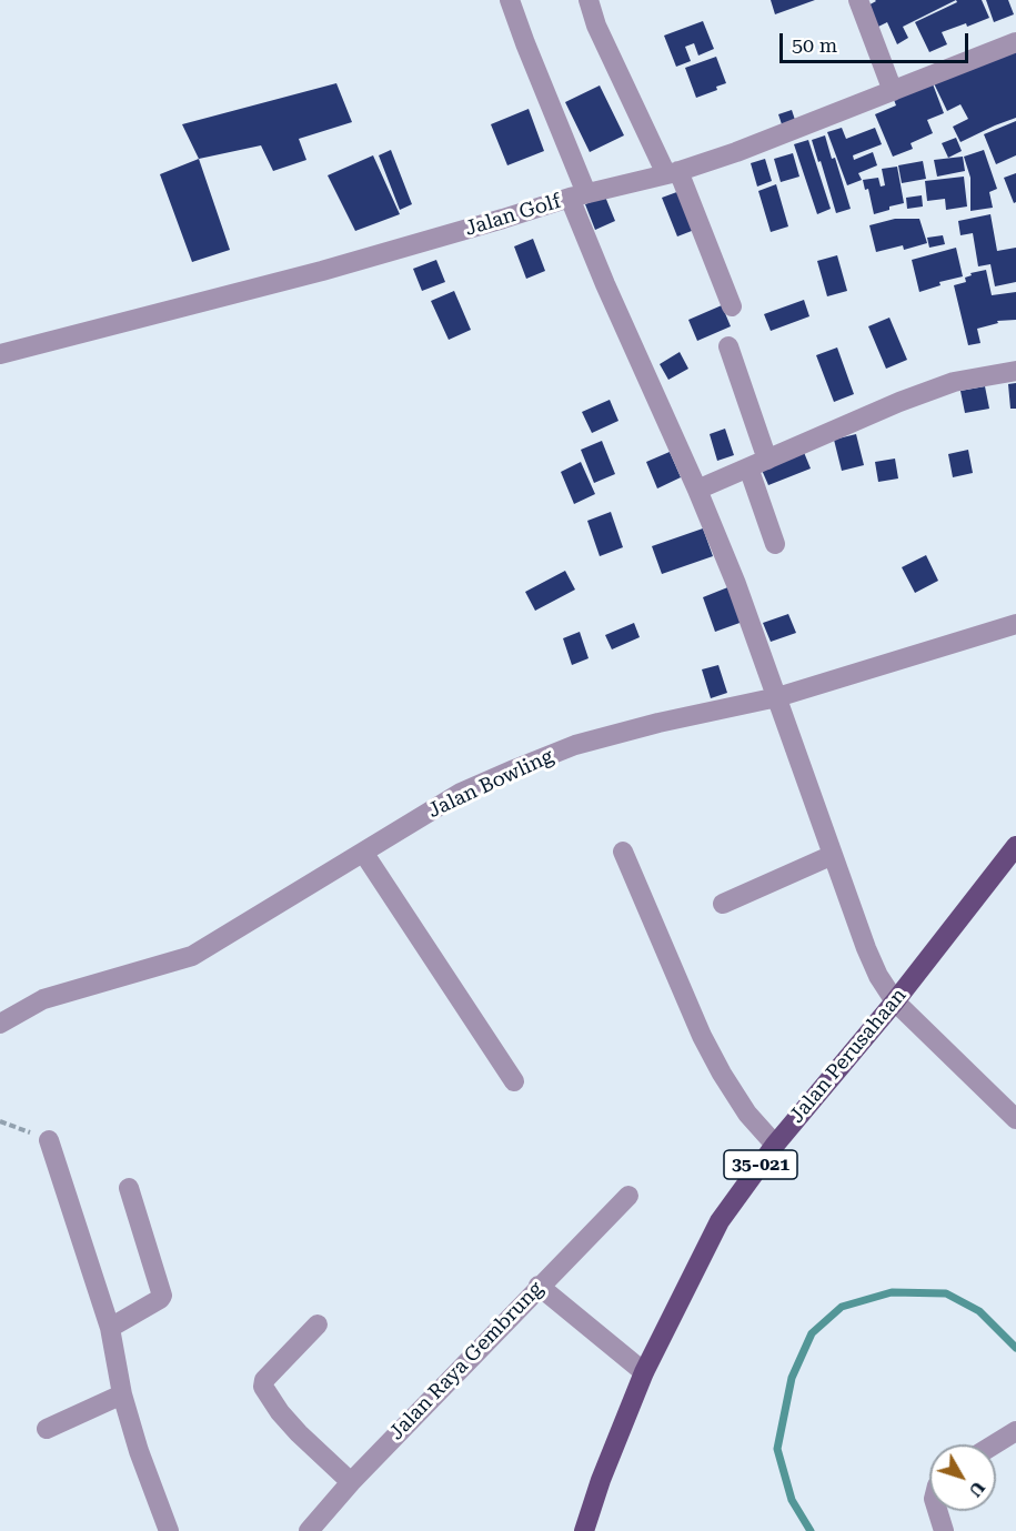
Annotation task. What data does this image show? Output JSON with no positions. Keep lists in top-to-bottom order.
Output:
{
  "streets": {
    "main road": ["Jalan Perusahaan", "35-021"],
    "street": ["Jalan Golf", "Jalan Bowling", "Jalan Raya Gembrung"]
  },
  "scale_bar": "50 m",
  "north": "bottom right"
}
